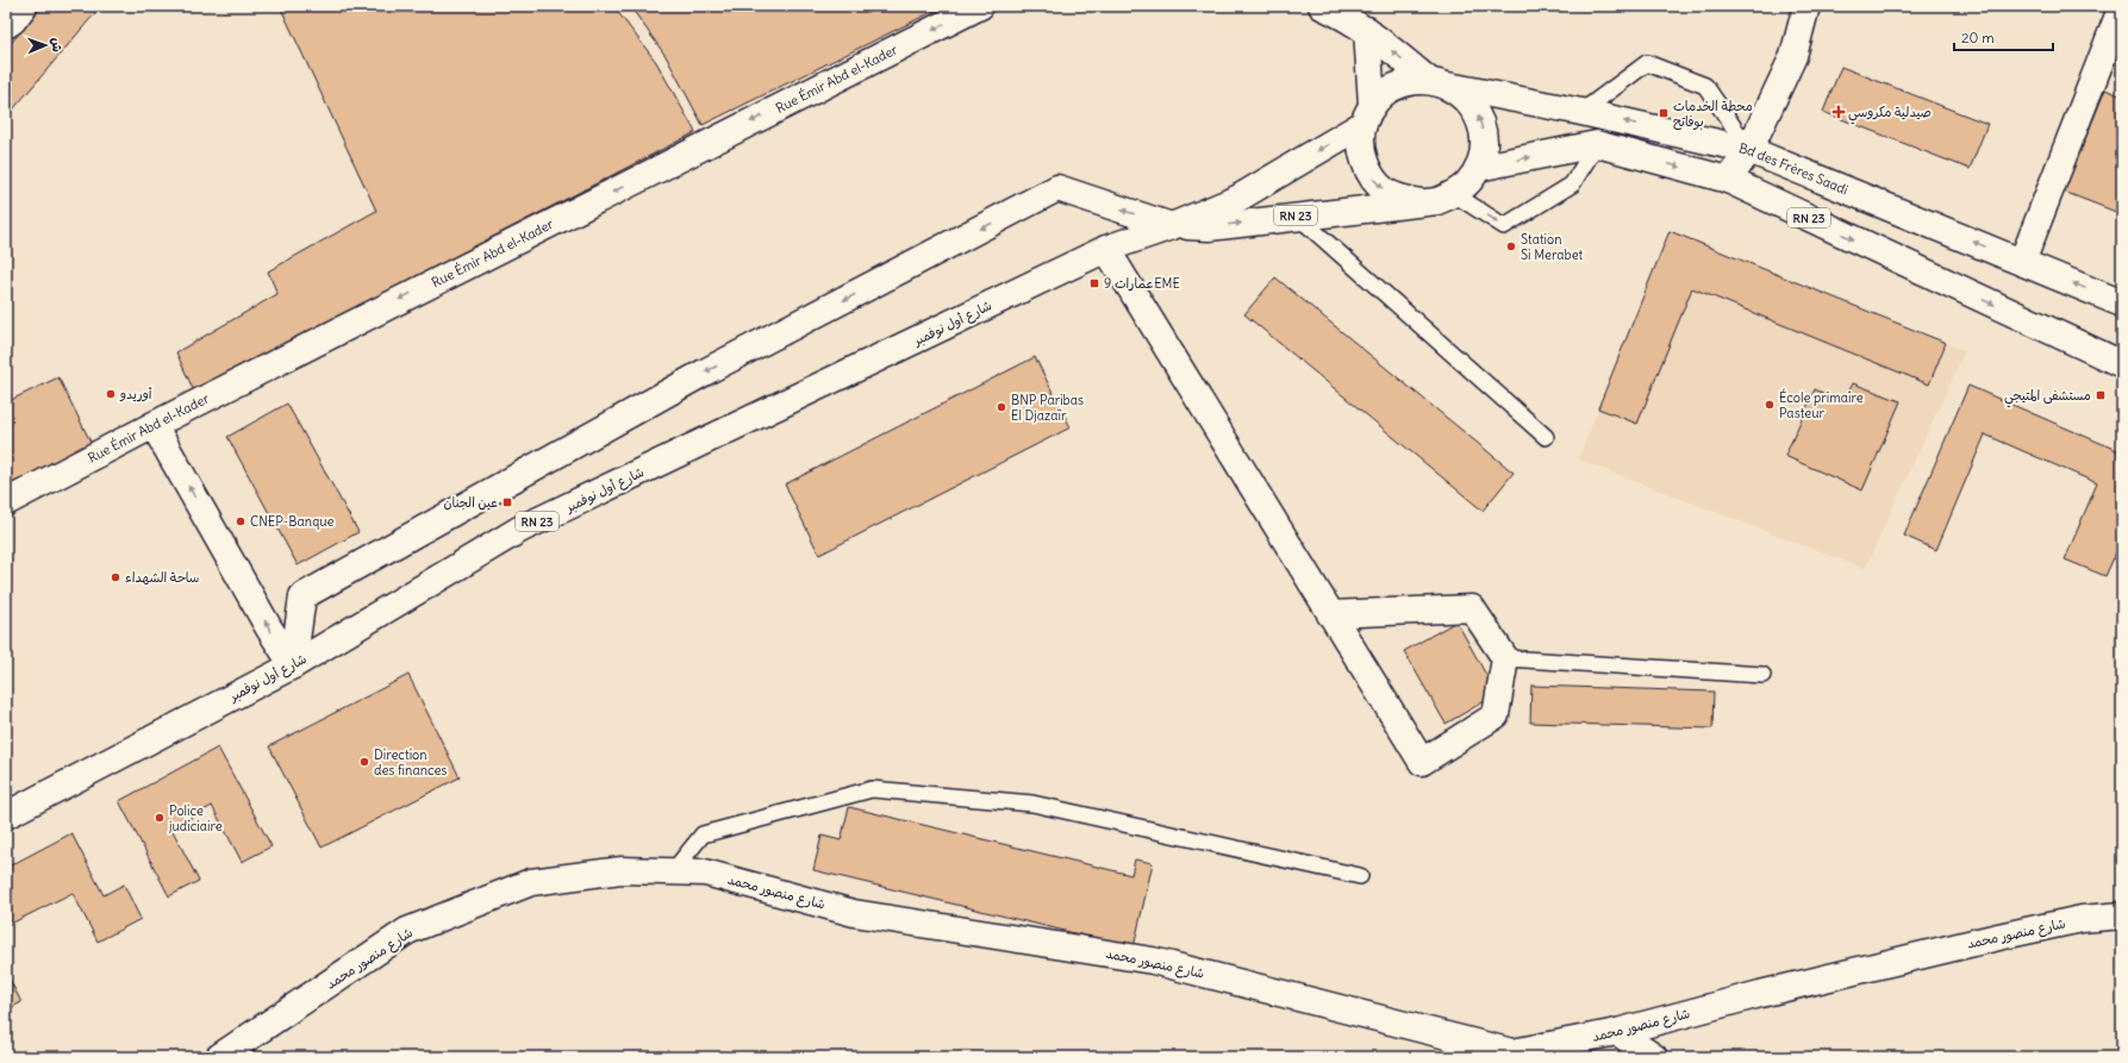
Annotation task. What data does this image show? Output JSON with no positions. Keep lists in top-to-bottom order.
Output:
{
  "streets": {
    "main road": [
      "Rue Émir Abd el-Kader",
      "Bd des Frères Saadi",
      "RN 23",
      "شارع أول نوفمبر",
      "شارع منصور محمد"
    ]
  },
  "crossings": [
    ["Bd des Frères Saadi", "RN 23"],
    ["RN 23", "شارع أول نوفمبر"]
  ],
  "places": {
    "health": ["صيدلية مكروسي"],
    "transit": [
      "محطة الخدمات بوفاتح",
      "عمارات 9EME",
      "مستشفى المتيجي",
      "عين الجنان"
    ],
    "other": [
      "Station Si Merabet",
      "أوريدو",
      "École primaire Pasteur",
      "BNP Paribas El Djazaïr",
      "CNEP-Banque",
      "ساحة الشهداء",
      "Direction des finances",
      "Police judiciaire"
    ]
  },
  "scale_bar": "20 m",
  "north": "right"
}
